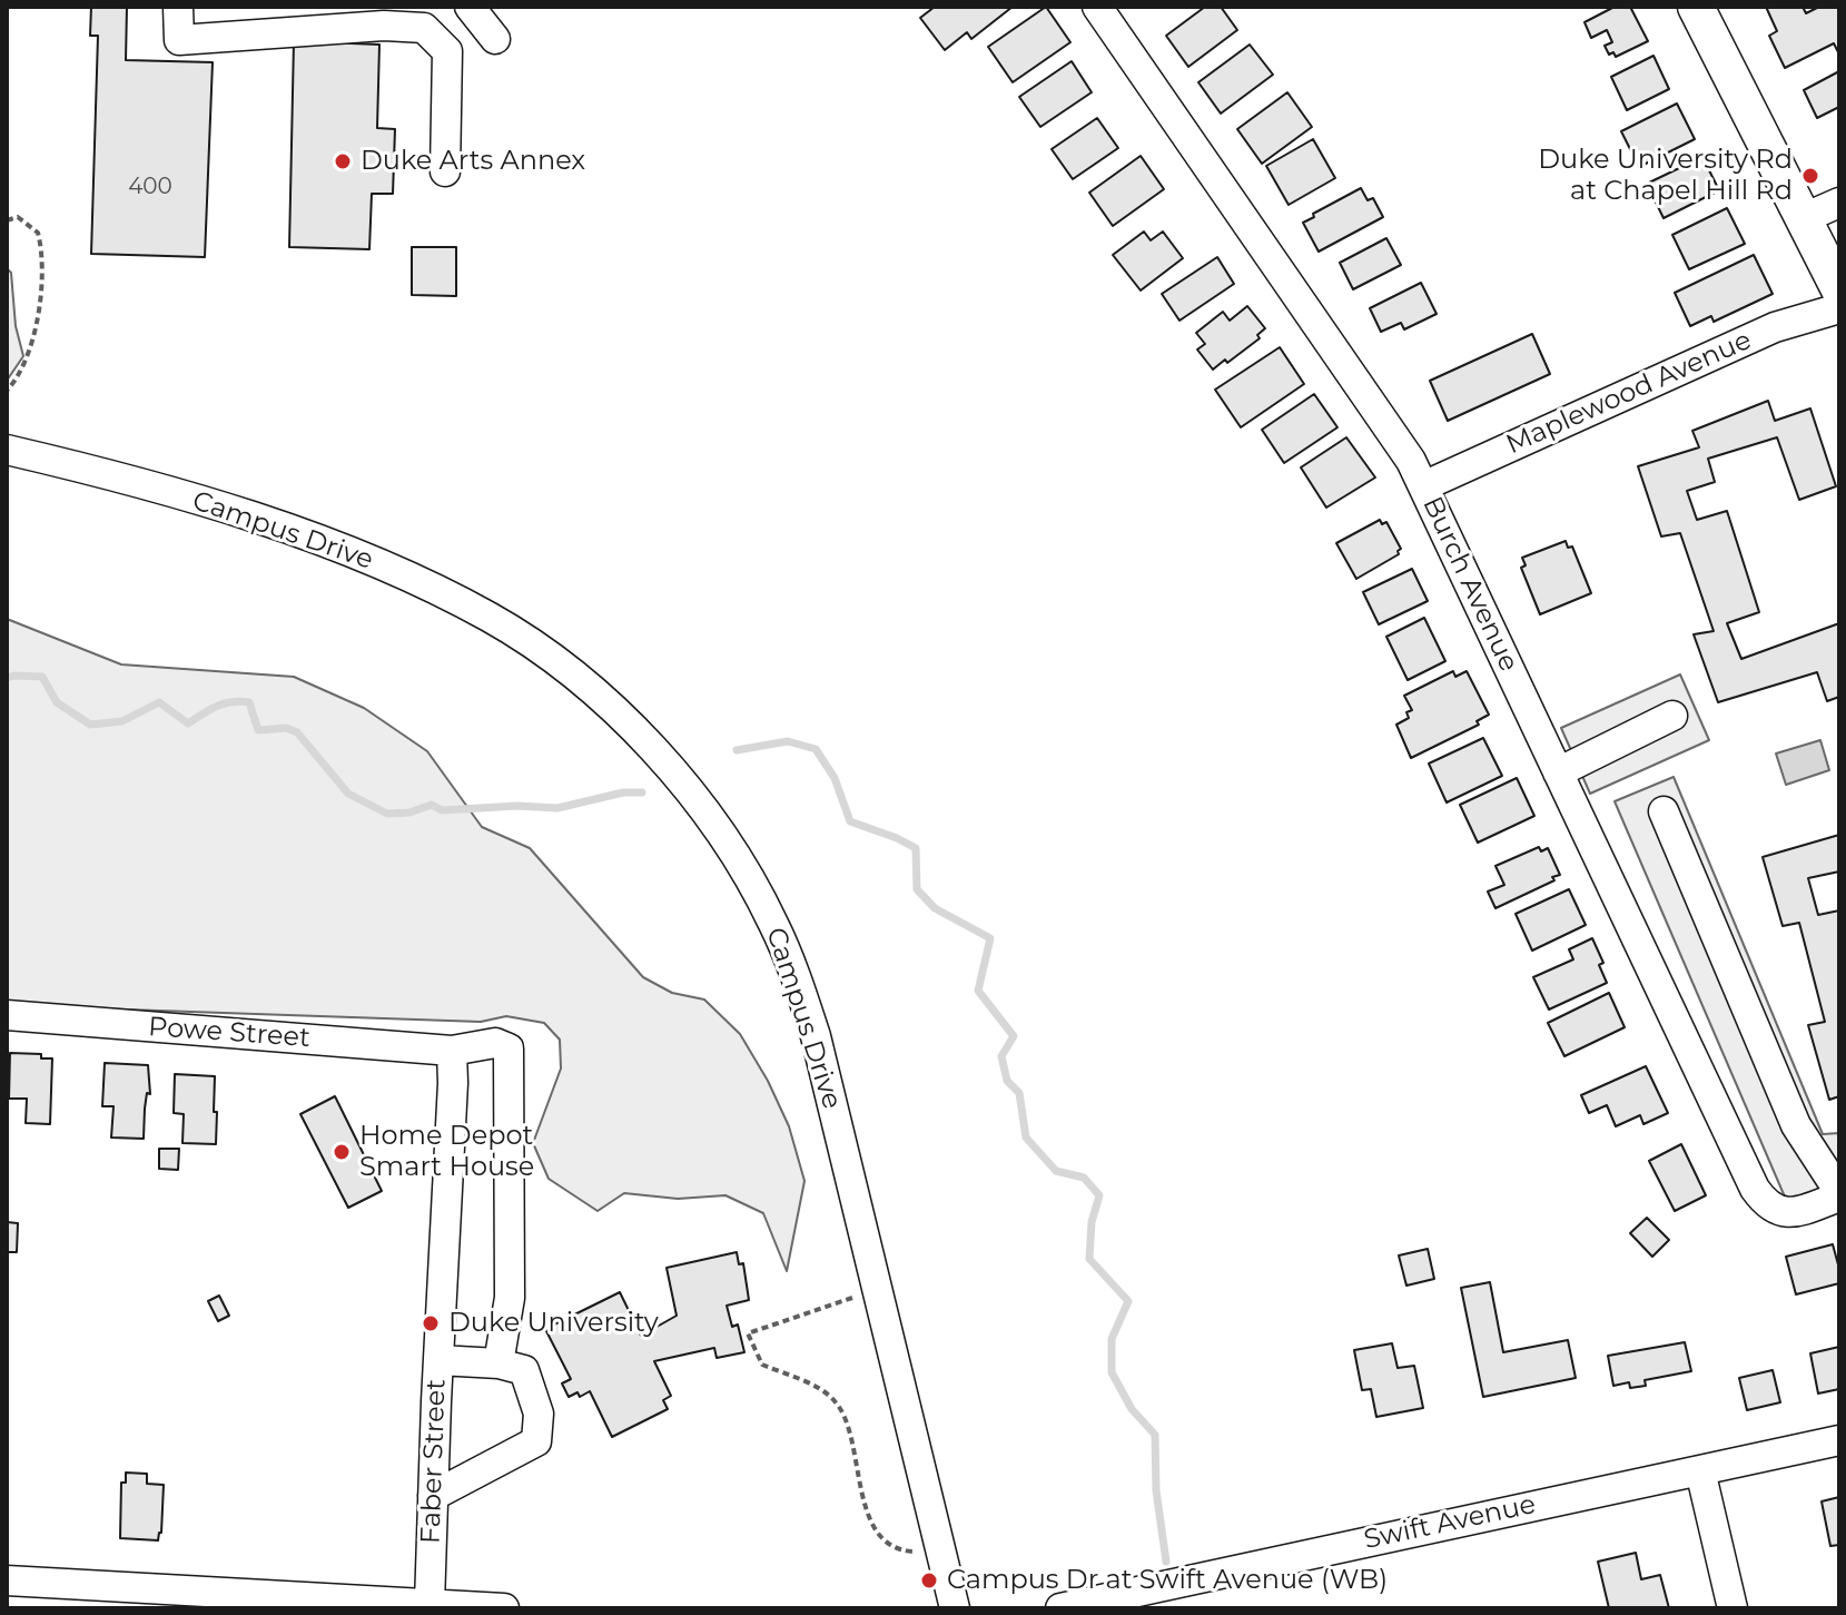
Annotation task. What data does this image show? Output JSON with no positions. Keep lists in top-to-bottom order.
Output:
{
  "streets": {
    "street": [
      "Maplewood Avenue",
      "Campus Drive",
      "Burch Avenue",
      "Powe Street",
      "Faber Street",
      "Swift Avenue"
    ]
  },
  "crossings": [
    ["Maplewood Avenue", "Burch Avenue"],
    ["Powe Street", "Faber Street"]
  ],
  "places": [
    "Duke Arts Annex",
    "Duke University Rd at Chapel Hill Rd",
    "Home Depot Smart House",
    "Duke University",
    "Campus Dr at Swift Avenue (WB)"
  ],
  "house_numbers": ["400"]
}
